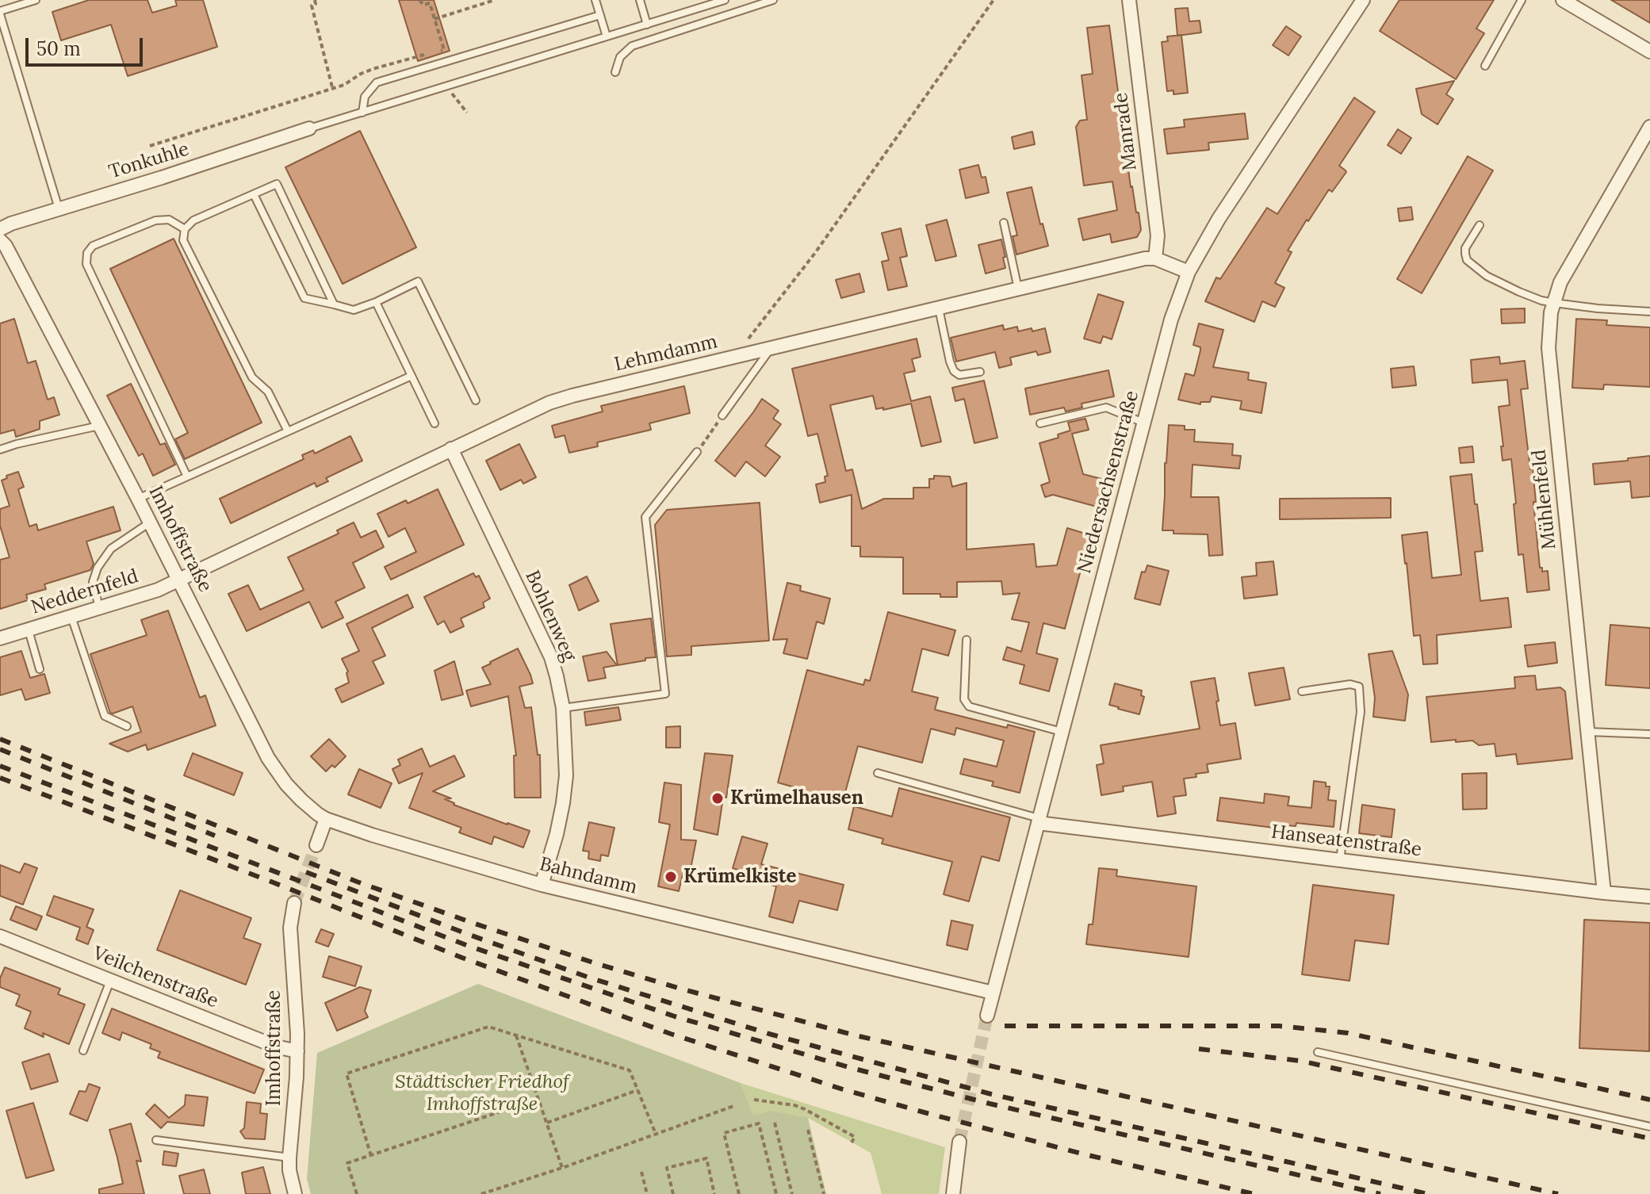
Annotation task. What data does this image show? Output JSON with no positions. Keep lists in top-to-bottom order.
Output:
{
  "streets": {
    "street": [
      "Manrade",
      "Tonkuhle",
      "Lehmdamm",
      "Niedersachsenstraße",
      "Mühlenfeld",
      "Imhoffstraße",
      "Neddernfeld",
      "Bohlenweg",
      "Hanseatenstraße",
      "Bahndamm",
      "Veilchenstraße"
    ]
  },
  "crossings": [
    ["Manrade", "Lehmdamm"],
    ["Lehmdamm", "Imhoffstraße"],
    ["Lehmdamm", "Neddernfeld"],
    ["Lehmdamm", "Bohlenweg"],
    ["Niedersachsenstraße", "Hanseatenstraße"],
    ["Niedersachsenstraße", "Bahndamm"],
    ["Mühlenfeld", "Hanseatenstraße"],
    ["Imhoffstraße", "Neddernfeld"],
    ["Imhoffstraße", "Bahndamm"],
    ["Imhoffstraße", "Veilchenstraße"],
    ["Bohlenweg", "Bahndamm"]
  ],
  "parks": ["Städtischer Friedhof Imhoffstraße"],
  "places": ["Krümelhausen", "Krümelkiste"],
  "scale_bar": "50 m"
}
